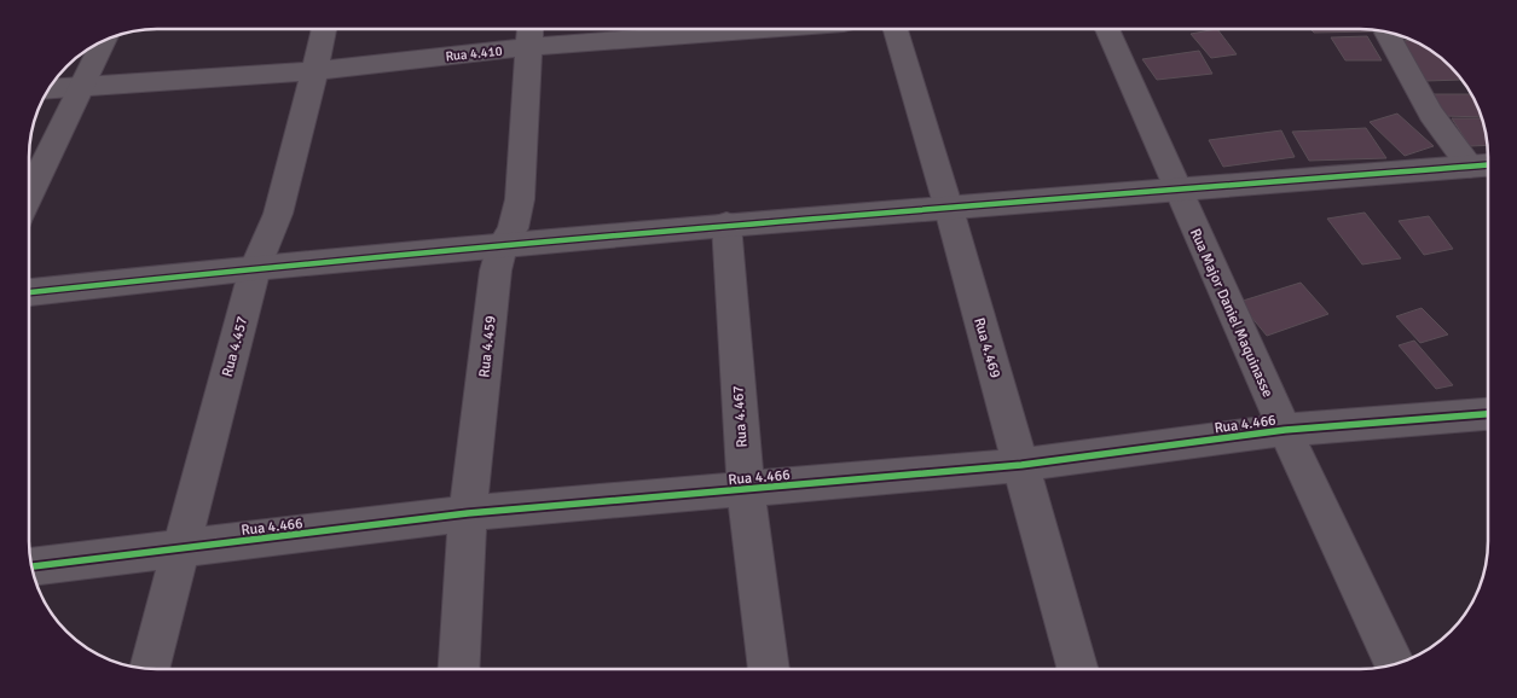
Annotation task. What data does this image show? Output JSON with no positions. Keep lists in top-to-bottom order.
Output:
{
  "streets": {
    "street": [
      "Rua 4.410",
      "Rua Major Daniel Maquinasse",
      "Rua 4.457",
      "Rua 4.459",
      "Rua 4.469",
      "Rua 4.467",
      "Rua 4.466"
    ]
  },
  "crossings": [
    ["Rua 4.410", "Rua 4.457"],
    ["Rua 4.410", "Rua 4.459"],
    ["Rua Major Daniel Maquinasse", "Rua 4.466"],
    ["Rua 4.457", "Rua 4.466"],
    ["Rua 4.459", "Rua 4.466"],
    ["Rua 4.469", "Rua 4.466"],
    ["Rua 4.467", "Rua 4.466"]
  ]
}
